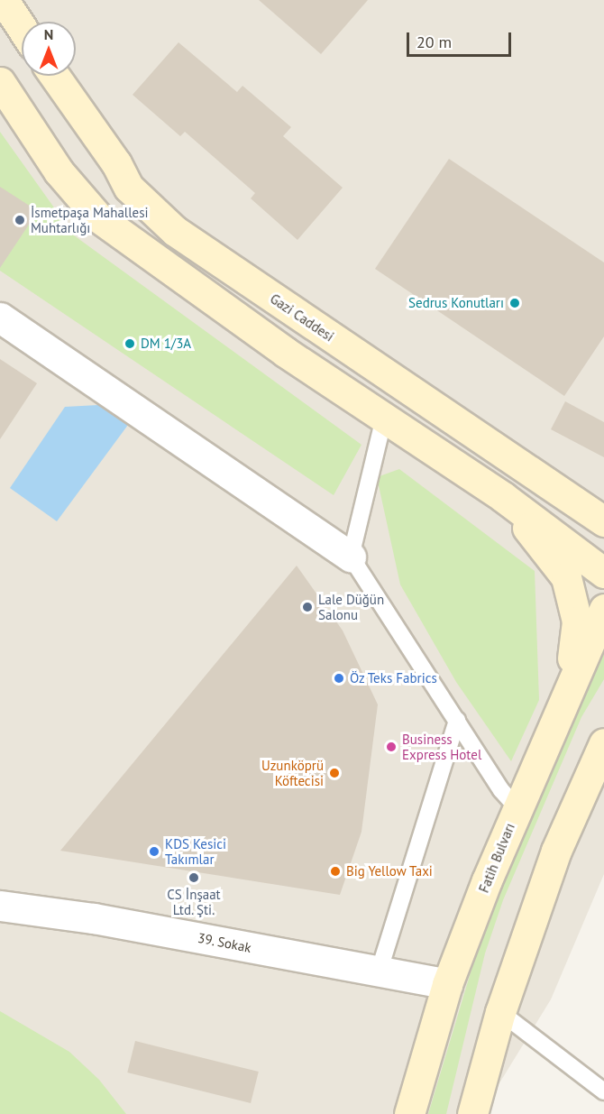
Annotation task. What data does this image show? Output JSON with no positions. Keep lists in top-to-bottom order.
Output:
{
  "streets": {
    "street": ["Gazi Caddesi", "Fatih Bulvarı", "39. Sokak"]
  },
  "crossings": [
    ["Fatih Bulvarı", "39. Sokak"]
  ],
  "places": [
    "İsmetpaşa Mahallesi Muhtarlığı",
    "Sedrus Konutları",
    "DM 1/3A",
    "Lale Düğün Salonu",
    "Öz Teks Fabrics",
    "Business Express Hotel",
    "Uzunköprü Köftecisi",
    "KDS Kesici Takımlar",
    "Big Yellow Taxi",
    "CS İnşaat Ltd. Şti."
  ],
  "scale_bar": "20 m",
  "north": "top"
}
